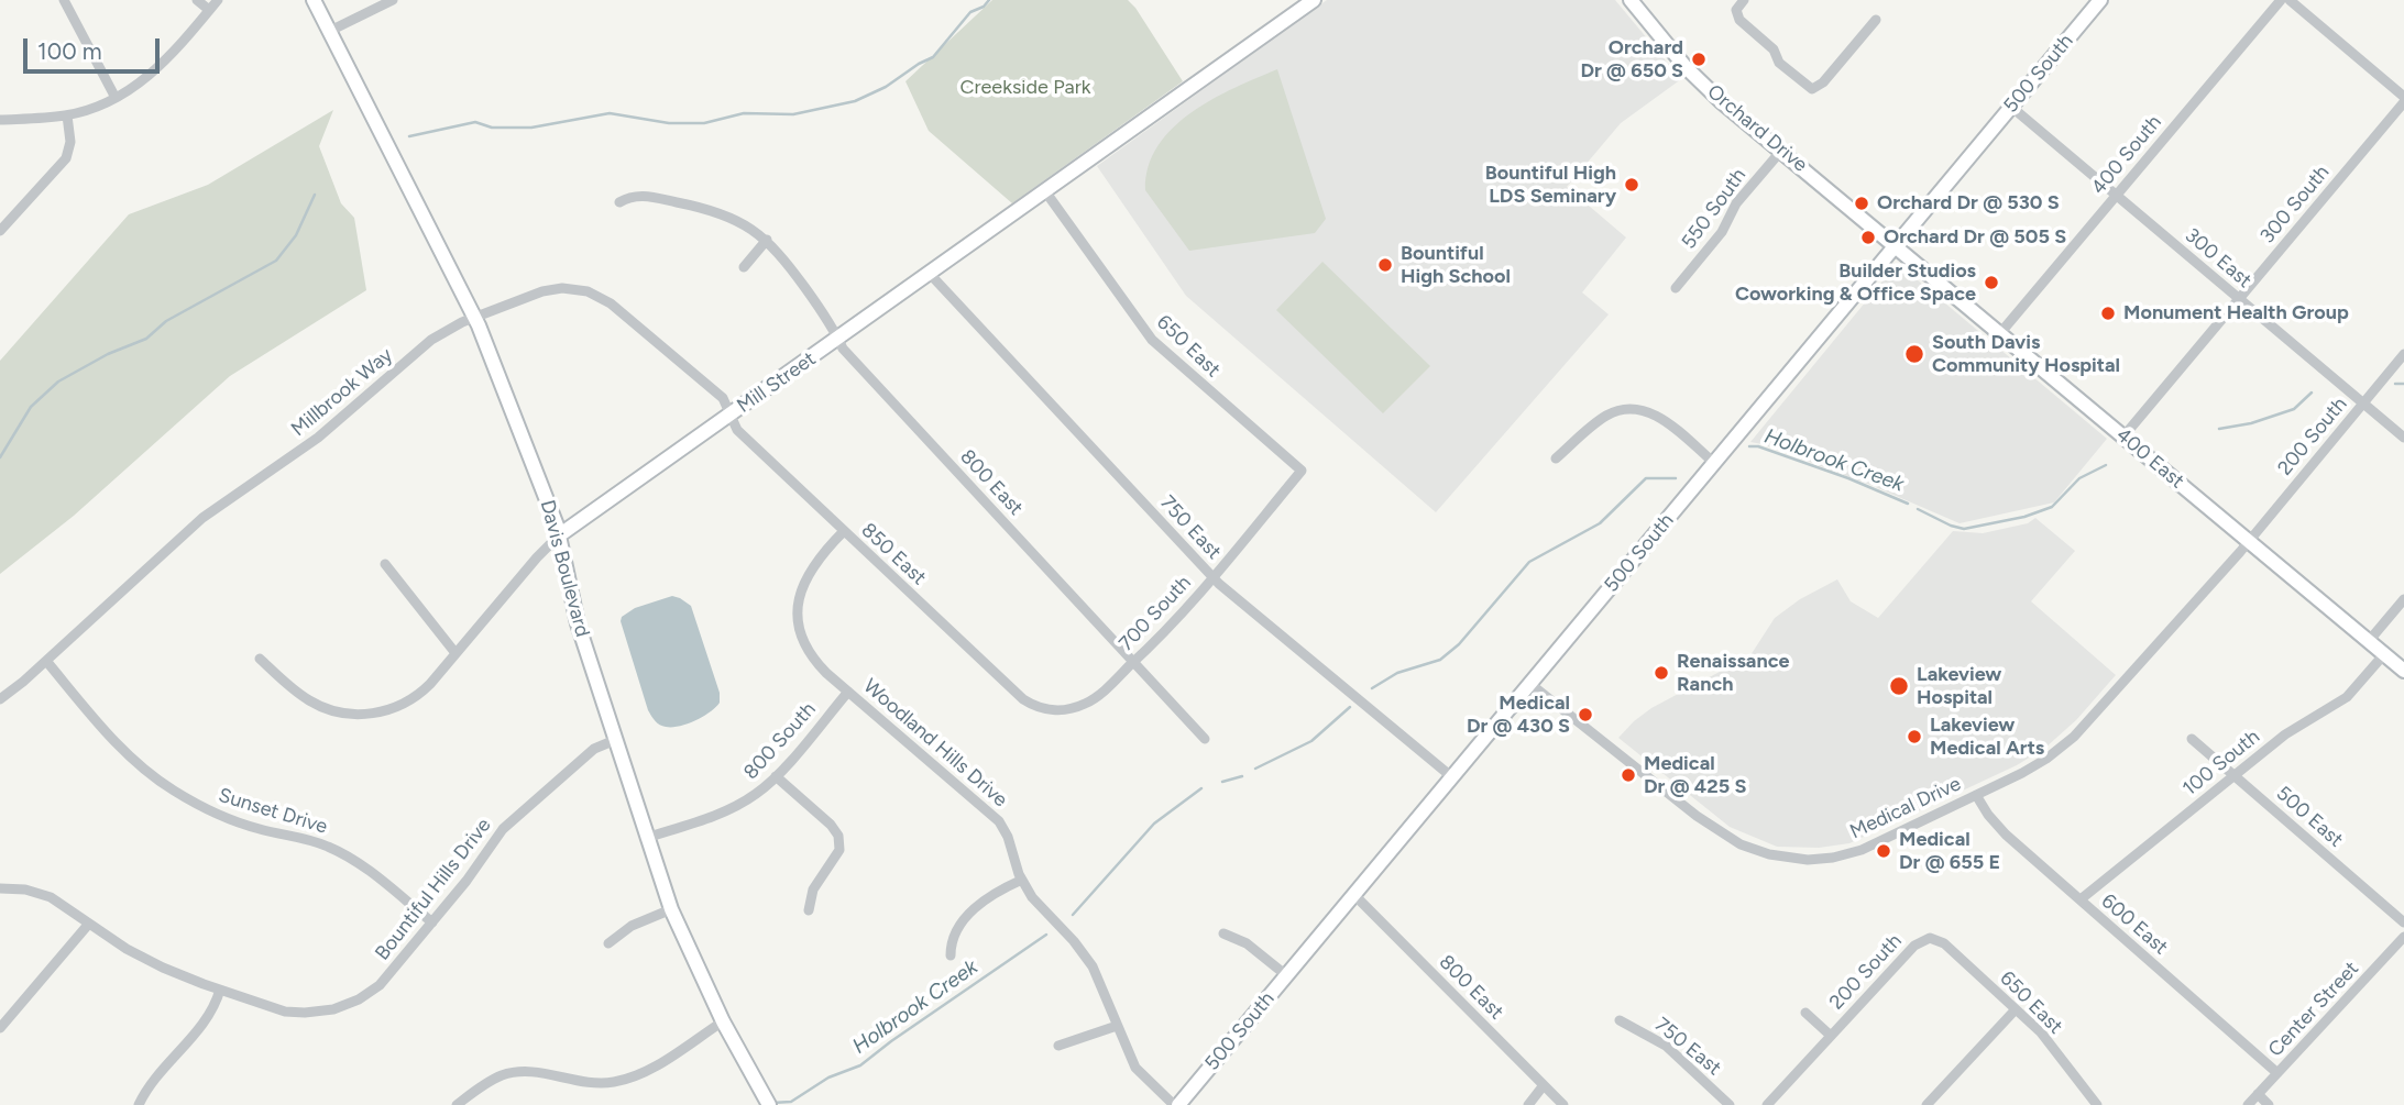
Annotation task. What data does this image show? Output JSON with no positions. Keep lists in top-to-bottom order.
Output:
{
  "streets": {
    "street": [
      "500 South",
      "Orchard Drive",
      "400 South",
      "300 South",
      "550 South",
      "300 East",
      "650 East",
      "Mill Street",
      "Millbrook Way",
      "200 South",
      "400 East",
      "800 East",
      "750 East",
      "850 East",
      "Davis Boulevard",
      "700 South",
      "800 South",
      "Woodland Hills Drive",
      "100 South",
      "Medical Drive",
      "Sunset Drive",
      "500 East",
      "Bountiful Hills Drive",
      "600 East",
      "Center Street"
    ]
  },
  "crossings": [
    ["500 South", "Orchard Drive"],
    ["500 South", "300 East"],
    ["500 South", "400 East"],
    ["500 South", "800 East"],
    ["500 South", "750 East"],
    ["500 South", "Woodland Hills Drive"],
    ["500 South", "Medical Drive"],
    ["Orchard Drive", "550 South"],
    ["Orchard Drive", "400 East"],
    ["400 South", "300 East"],
    ["400 South", "400 East"],
    ["300 South", "300 East"],
    ["300 South", "400 East"],
    ["300 East", "200 South"],
    ["650 East", "Mill Street"],
    ["650 East", "200 South"],
    ["650 East", "700 South"],
    ["Mill Street", "Millbrook Way"],
    ["Mill Street", "800 East"],
    ["Mill Street", "750 East"],
    ["Mill Street", "850 East"],
    ["Mill Street", "Davis Boulevard"],
    ["Millbrook Way", "850 East"],
    ["Millbrook Way", "Davis Boulevard"],
    ["Millbrook Way", "Sunset Drive"],
    ["200 South", "400 East"],
    ["200 South", "Medical Drive"],
    ["400 East", "100 South"],
    ["400 East", "Medical Drive"],
    ["800 East", "700 South"],
    ["750 East", "700 South"],
    ["850 East", "700 South"],
    ["850 East", "Woodland Hills Drive"],
    ["Davis Boulevard", "800 South"],
    ["Davis Boulevard", "Bountiful Hills Drive"],
    ["800 South", "Woodland Hills Drive"],
    ["100 South", "500 East"],
    ["100 South", "600 East"],
    ["Medical Drive", "600 East"],
    ["Sunset Drive", "Bountiful Hills Drive"],
    ["600 East", "Center Street"]
  ],
  "water": ["Holbrook Creek"],
  "parks": ["Creekside Park"],
  "places": [
    "Orchard Dr @ 650 S",
    "Bountiful High LDS Seminary",
    "Orchard Dr @ 530 S",
    "Orchard Dr @ 505 S",
    "Bountiful High School",
    "Builder Studios Coworking & Office Space",
    "Monument Health Group",
    "South Davis Community Hospital",
    "Renaissance Ranch",
    "Lakeview Hospital",
    "Medical Dr @ 430 S",
    "Lakeview Medical Arts",
    "Medical Dr @ 425 S",
    "Medical Dr @ 655 E"
  ],
  "scale_bar": "100 m"
}
